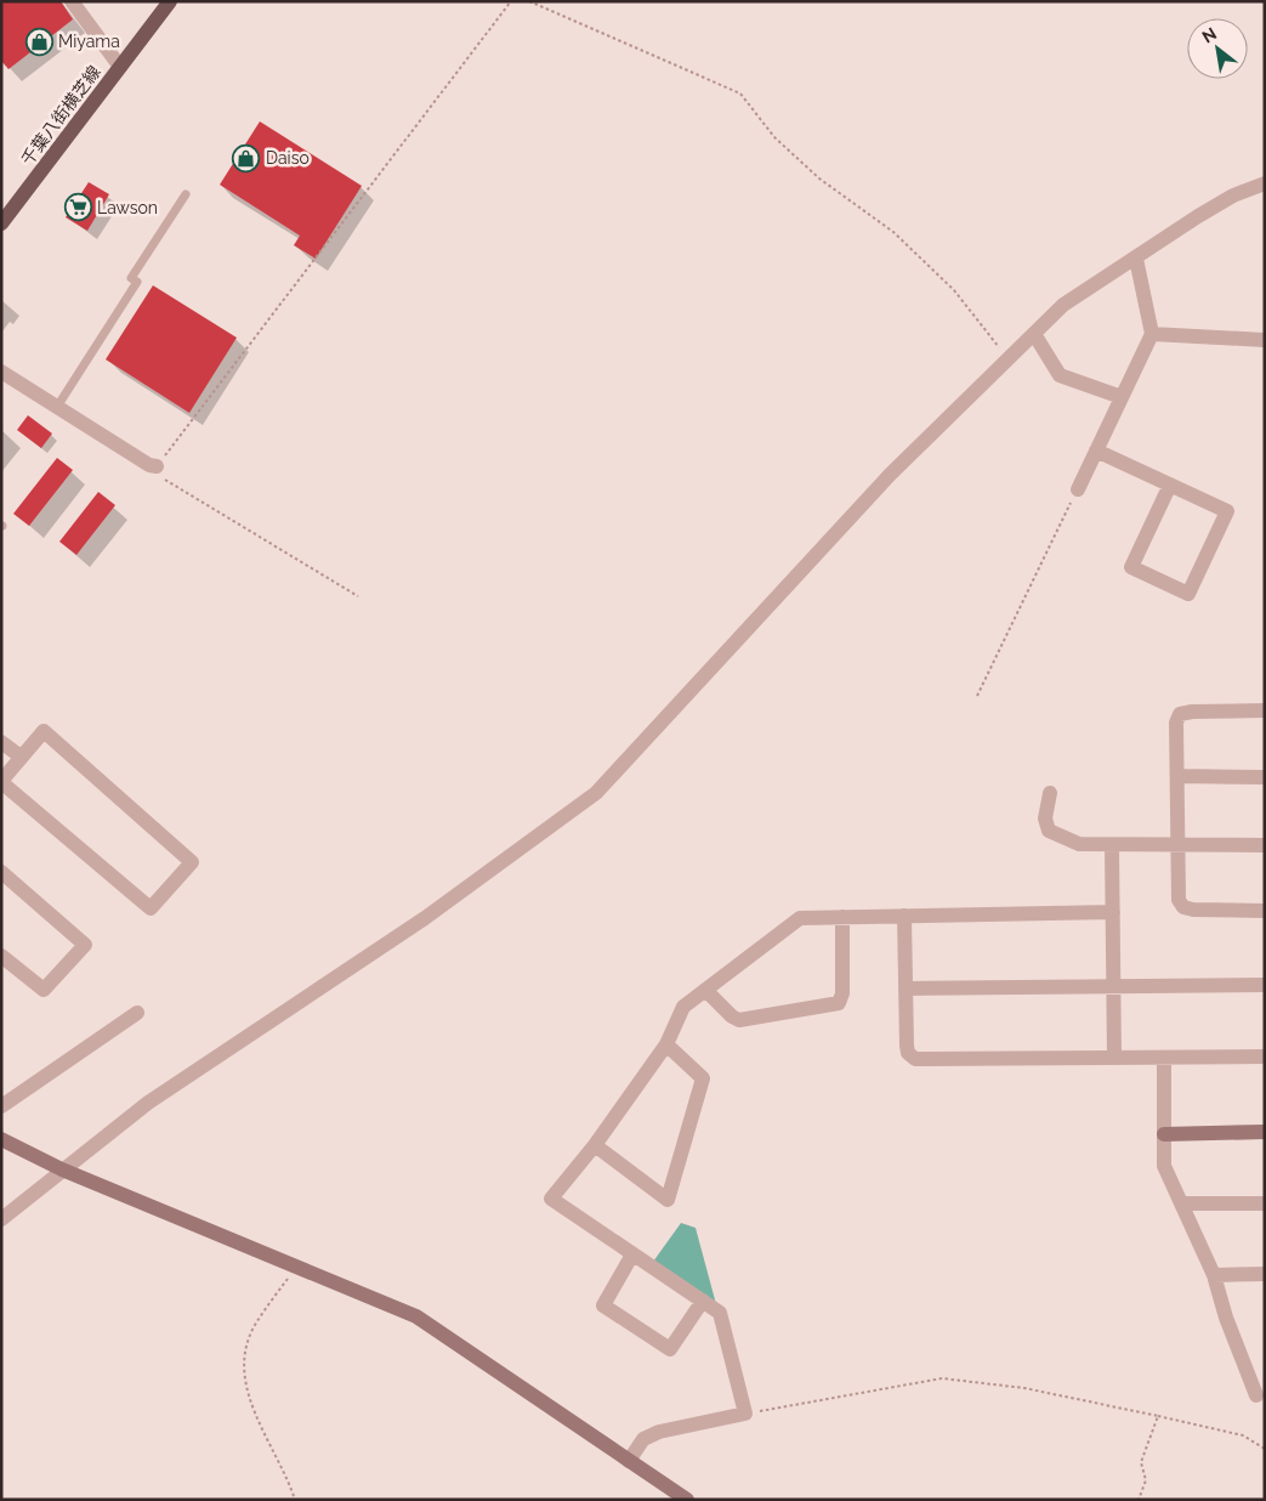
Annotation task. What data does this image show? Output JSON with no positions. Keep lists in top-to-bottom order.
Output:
{
  "streets": {
    "main road": ["千葉八街横芝線"]
  },
  "places": {
    "shop": ["Miyama", "Daiso"],
    "supermarket": ["Lawson"]
  },
  "north": "top left"
}
